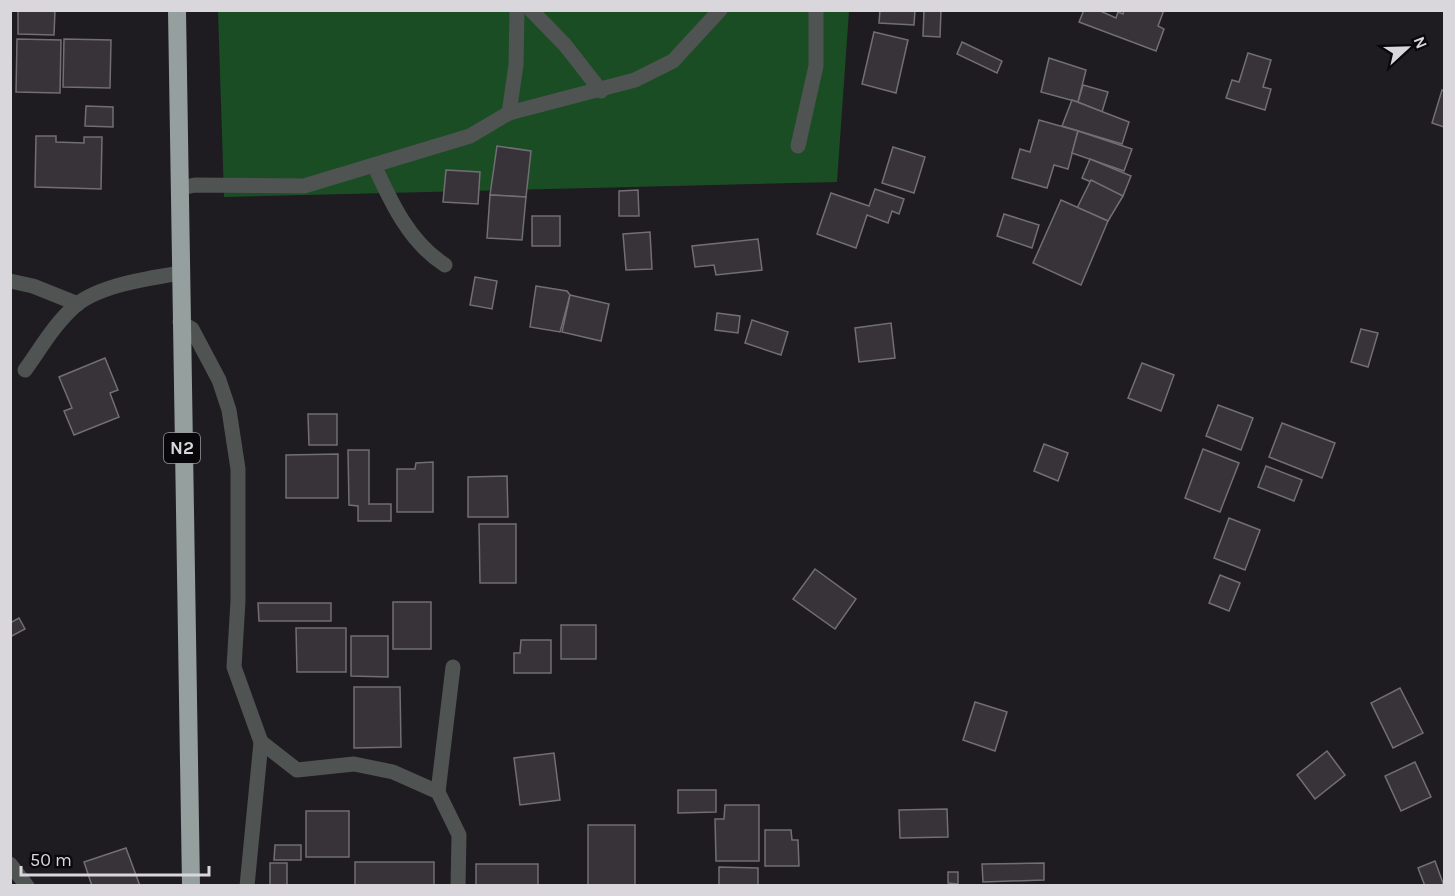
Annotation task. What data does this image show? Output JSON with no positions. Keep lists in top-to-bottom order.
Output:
{
  "streets": {
    "highway": ["N2"]
  },
  "scale_bar": "50 m",
  "north": "right"
}
